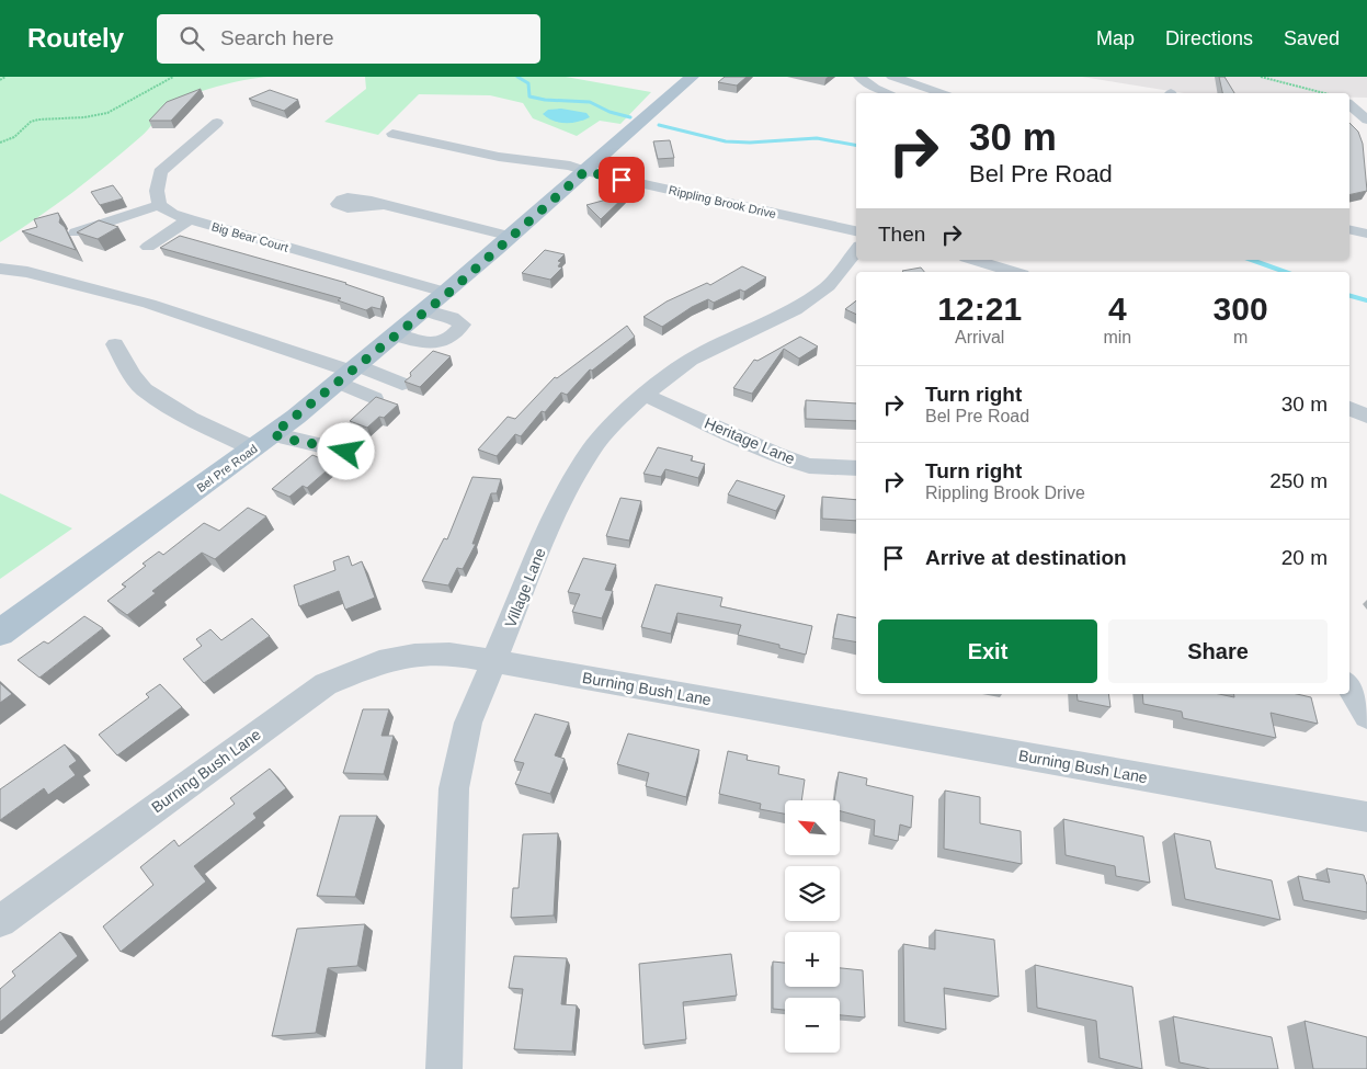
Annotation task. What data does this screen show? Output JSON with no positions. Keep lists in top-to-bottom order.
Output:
{
  "streets": {
    "main road": ["Bel Pre Road"],
    "street": [
      "Rippling Brook Drive",
      "Big Bear Court",
      "Heritage Lane",
      "Village Lane",
      "Burning Bush Lane"
    ]
  },
  "crossings": [
    ["Rippling Brook Drive", "Bel Pre Road"],
    ["Big Bear Court", "Bel Pre Road"],
    ["Heritage Lane", "Village Lane"],
    ["Village Lane", "Burning Bush Lane"]
  ],
  "north": "top left",
  "page": {
    "header": "Routely",
    "search": "Search here",
    "nav": ["Map", "Directions", "Saved"],
    "turn": ["30 m", "Bel Pre Road"],
    "then": "Then",
    "eta": [
      "12:21",
      "Arrival",
      "4",
      "min",
      "300",
      "m"
    ],
    "list": [
      {
        "name": "Turn right",
        "note": "Bel Pre Road",
        "value": "30 m"
      },
      {
        "name": "Turn right",
        "note": "Rippling Brook Drive",
        "value": "250 m"
      },
      {
        "name": "Arrive at destination",
        "value": "20 m"
      }
    ],
    "buttons": ["Exit", "Share"],
    "map_buttons": ["+", "−"]
  }
}
